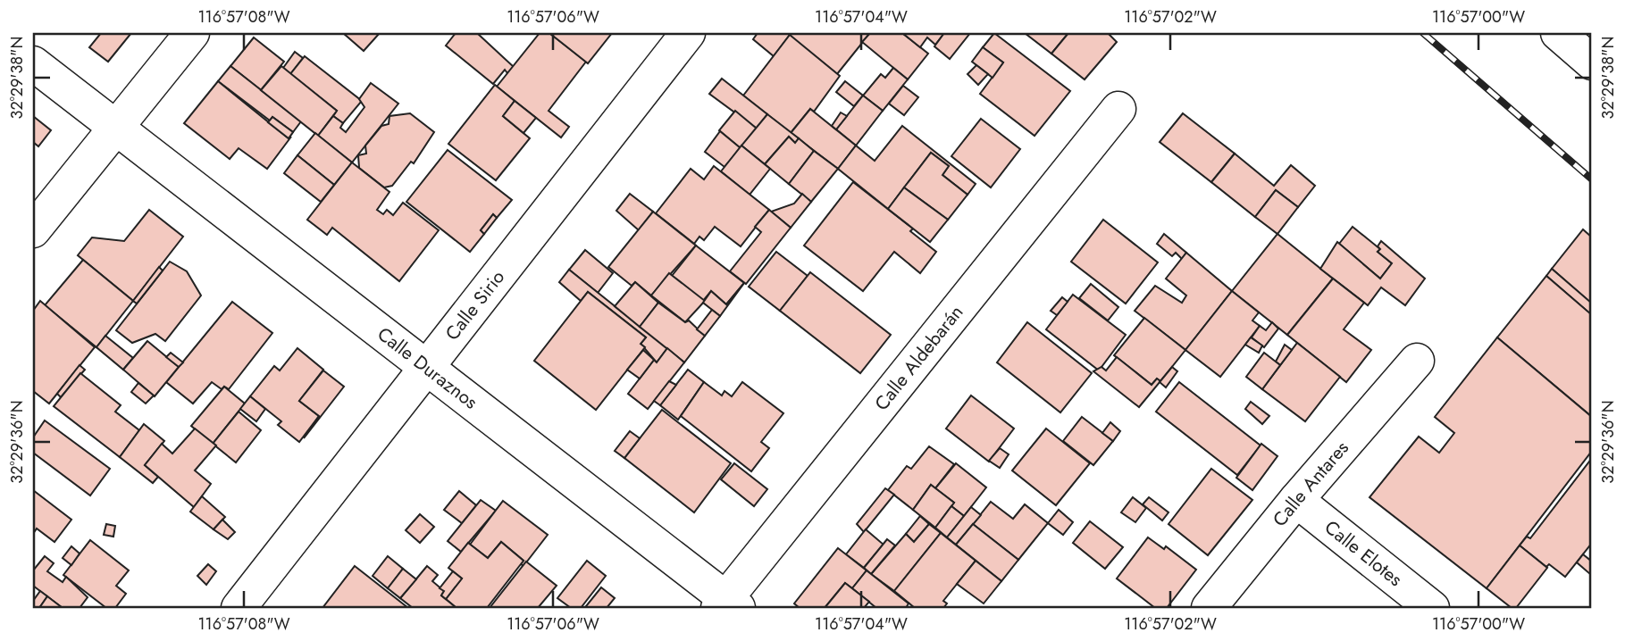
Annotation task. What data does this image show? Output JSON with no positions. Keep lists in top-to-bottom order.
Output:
{
  "streets": {
    "street": [
      "Calle Sirio",
      "Calle Aldebarán",
      "Calle Duraznos",
      "Calle Antares",
      "Calle Elotes"
    ]
  },
  "crossings": [
    ["Calle Sirio", "Calle Duraznos"],
    ["Calle Aldebarán", "Calle Duraznos"],
    ["Calle Antares", "Calle Elotes"]
  ],
  "coordinates": [
    "116°57'08\"W",
    "116°57'06\"W",
    "116°57'04\"W",
    "116°57'02\"W",
    "116°57'00\"W",
    "32°29'38\"N",
    "32°29'36\"N"
  ]
}
